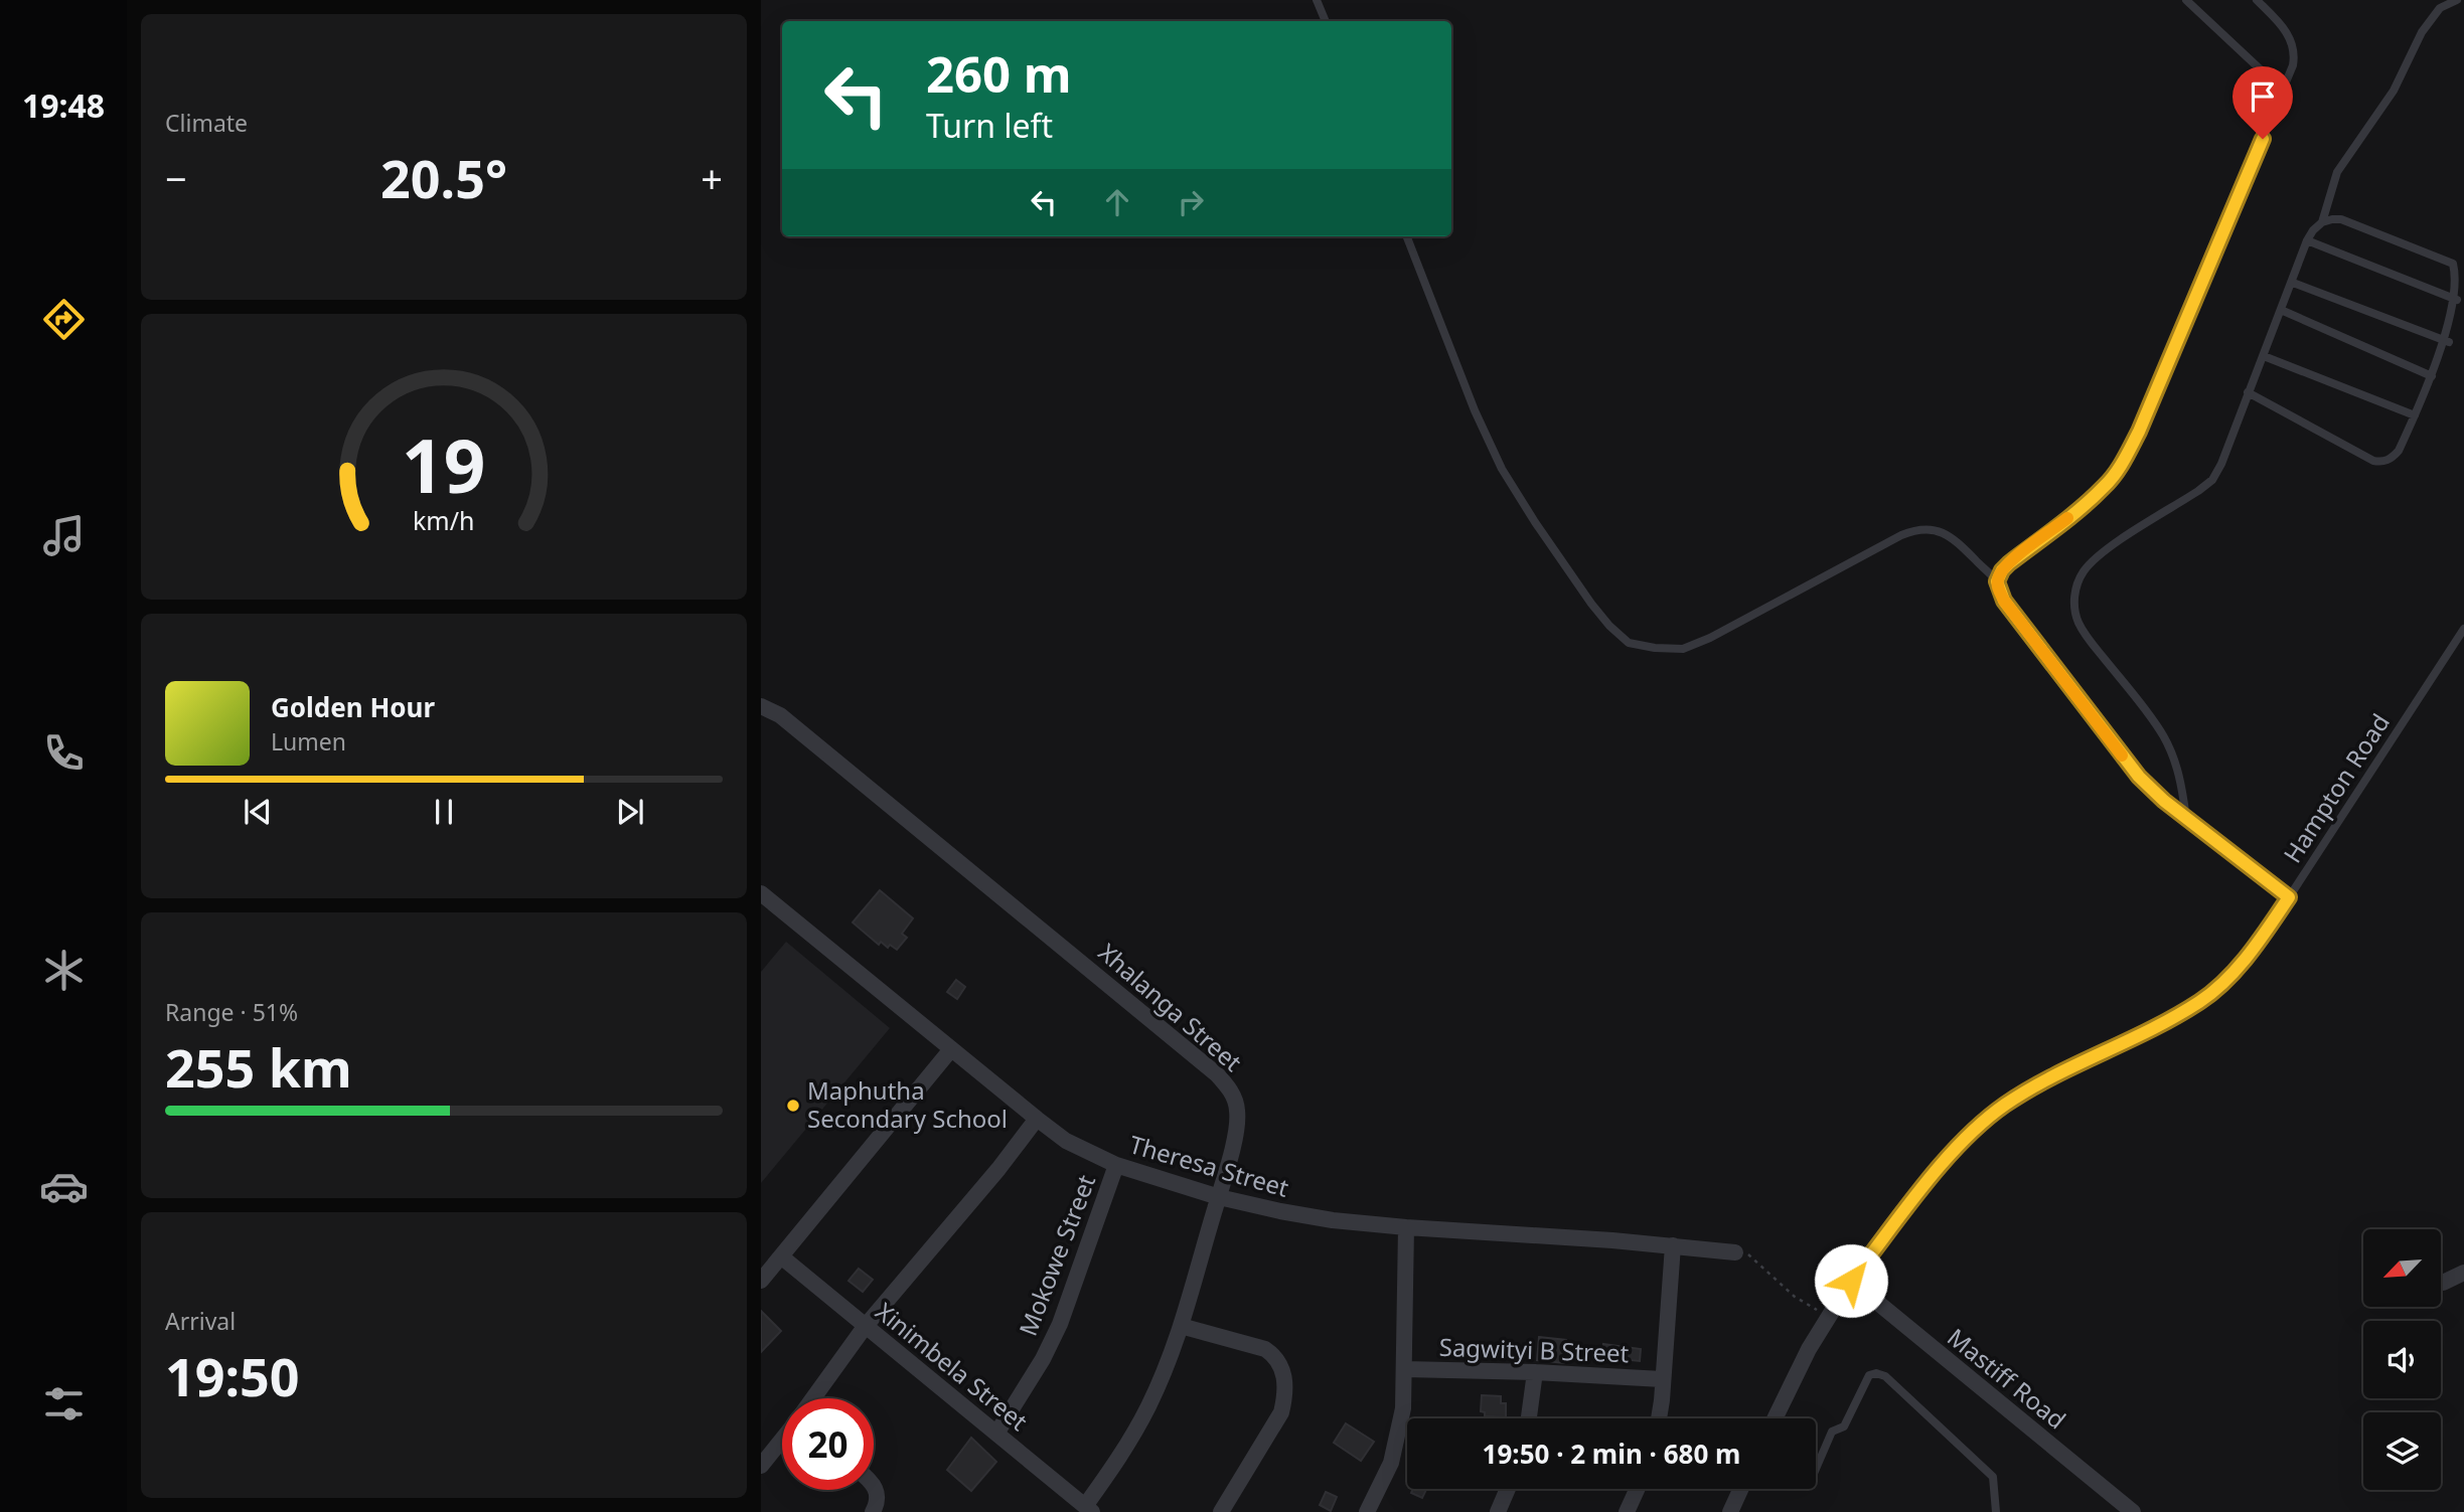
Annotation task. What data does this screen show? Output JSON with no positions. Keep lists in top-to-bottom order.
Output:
{
  "streets": {
    "street": [
      "Xhalanga Street",
      "Theresa Street",
      "Mokowe Street",
      "Sagwityi B Street",
      "Xinimbela Street",
      "Mastiff Road"
    ],
    "lane": ["Hampton Road"]
  },
  "crossings": [
    ["Hampton Road", "Mastiff Road"],
    ["Xhalanga Street", "Theresa Street"],
    ["Xhalanga Street", "Xinimbela Street"],
    ["Theresa Street", "Mokowe Street"],
    ["Mokowe Street", "Xinimbela Street"]
  ],
  "places": ["Maphutha Secondary School"],
  "north": "bottom left",
  "page": {
    "tabs": "19:48",
    "tile": [
      "Climate",
      ["Range · 51%", "255 km"],
      ["Arrival", "19:50"]
    ],
    "turn": ["260 m", "Turn left"],
    "heat": ["−", "20.5°", "+"],
    "song": ["Golden Hour", "Lumen"],
    "limit": "20",
    "trip": "19:50 · 2 min · 680 m",
    "gauge": ["19", "km/h"]
  }
}
